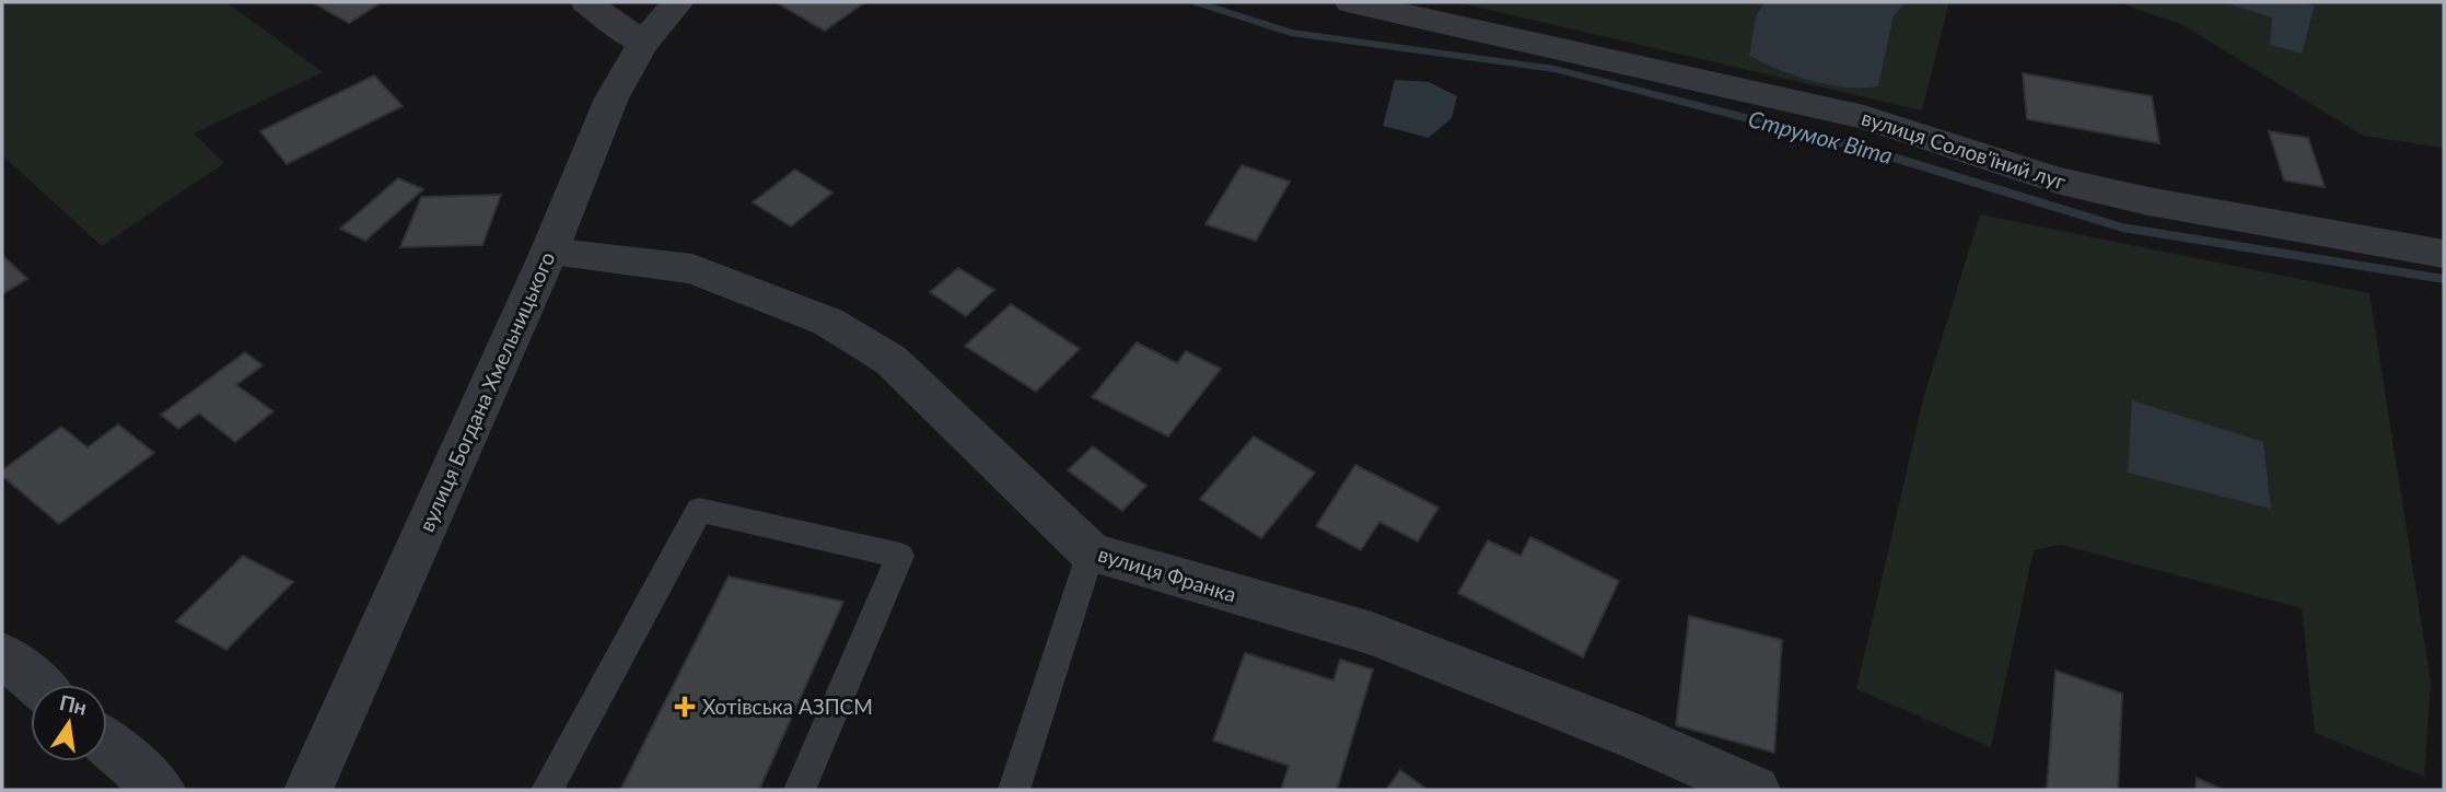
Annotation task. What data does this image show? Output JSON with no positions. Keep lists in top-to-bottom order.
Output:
{
  "streets": {
    "street": ["вулиця Солов'їний луг", "вулиця Богдана Хмельницького", "вулиця Франка"]
  },
  "crossings": [
    ["вулиця Богдана Хмельницького", "вулиця Франка"]
  ],
  "water": ["Струмок Віта"],
  "places": {
    "health": ["Хотівська АЗПСМ"]
  },
  "north": "top"
}
